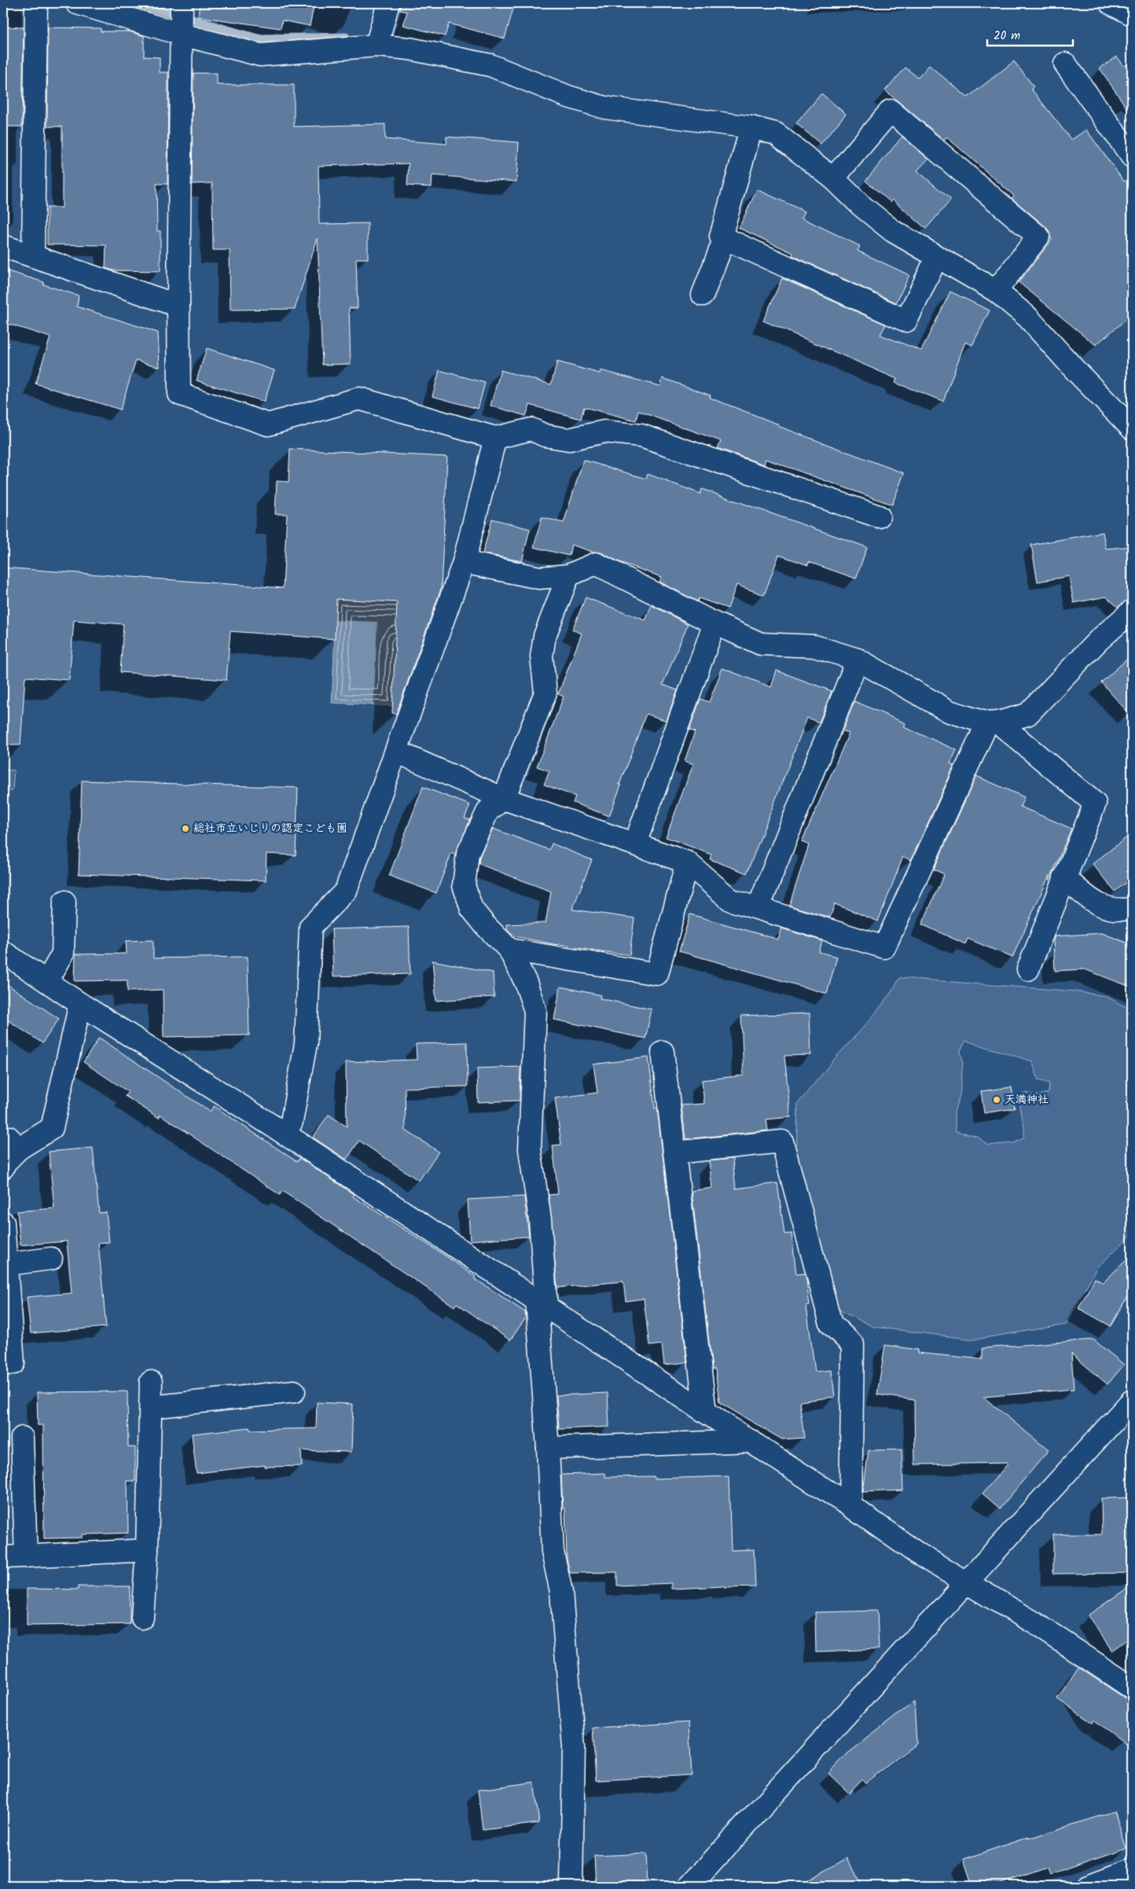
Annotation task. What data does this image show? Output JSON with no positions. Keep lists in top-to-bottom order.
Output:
{
  "places": ["総社市立いじりの認定こども園", "天満神社"],
  "scale_bar": "20 m"
}
